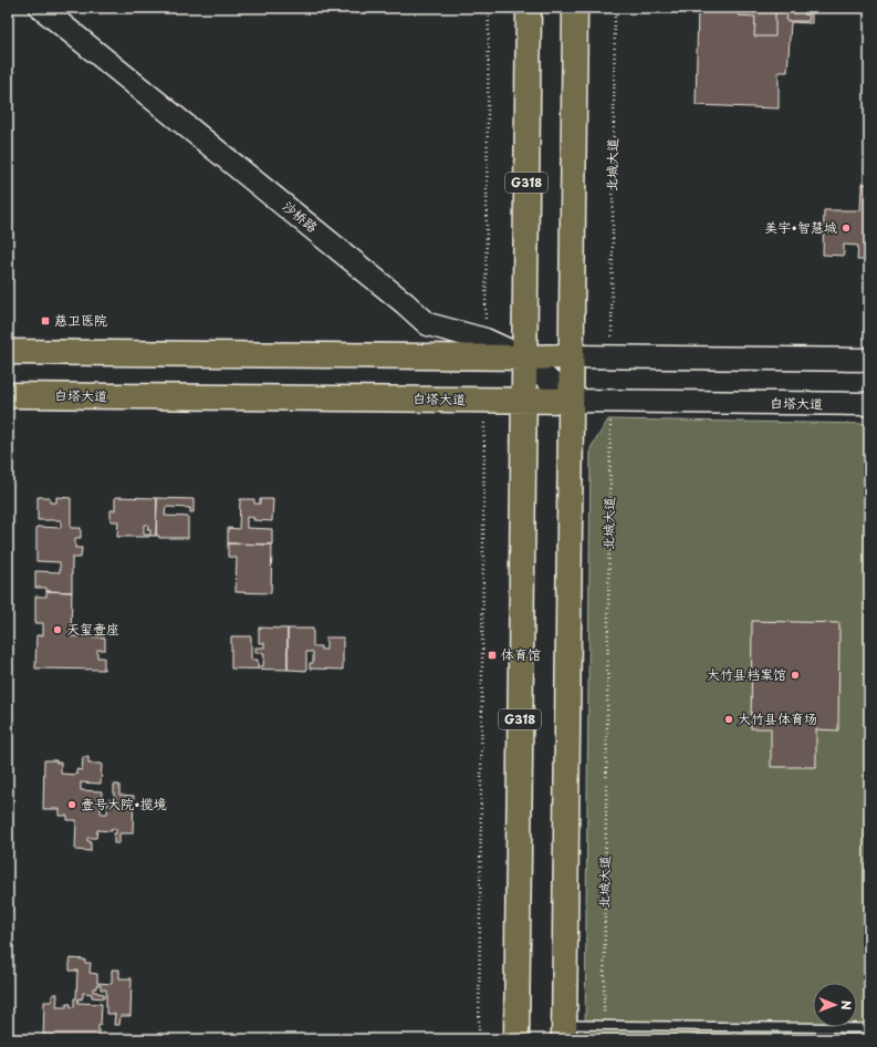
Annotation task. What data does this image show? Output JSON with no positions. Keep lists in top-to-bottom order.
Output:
{
  "streets": {
    "highway": ["G318", "白塔大道"],
    "street": ["沙桥路"],
    "path": ["北城大道"]
  },
  "crossings": [
    ["北城大道", "白塔大道"],
    ["G318", "沙桥路"],
    ["G318", "白塔大道"],
    ["沙桥路", "白塔大道"]
  ],
  "places": {
    "other": [
      "美宇•智慧城",
      "天玺壹座",
      "大竹县档案馆",
      "大竹县体育场",
      "壹号大院•揽境"
    ],
    "transit": ["慈卫医院", "体育馆"]
  },
  "north": "right"
}
